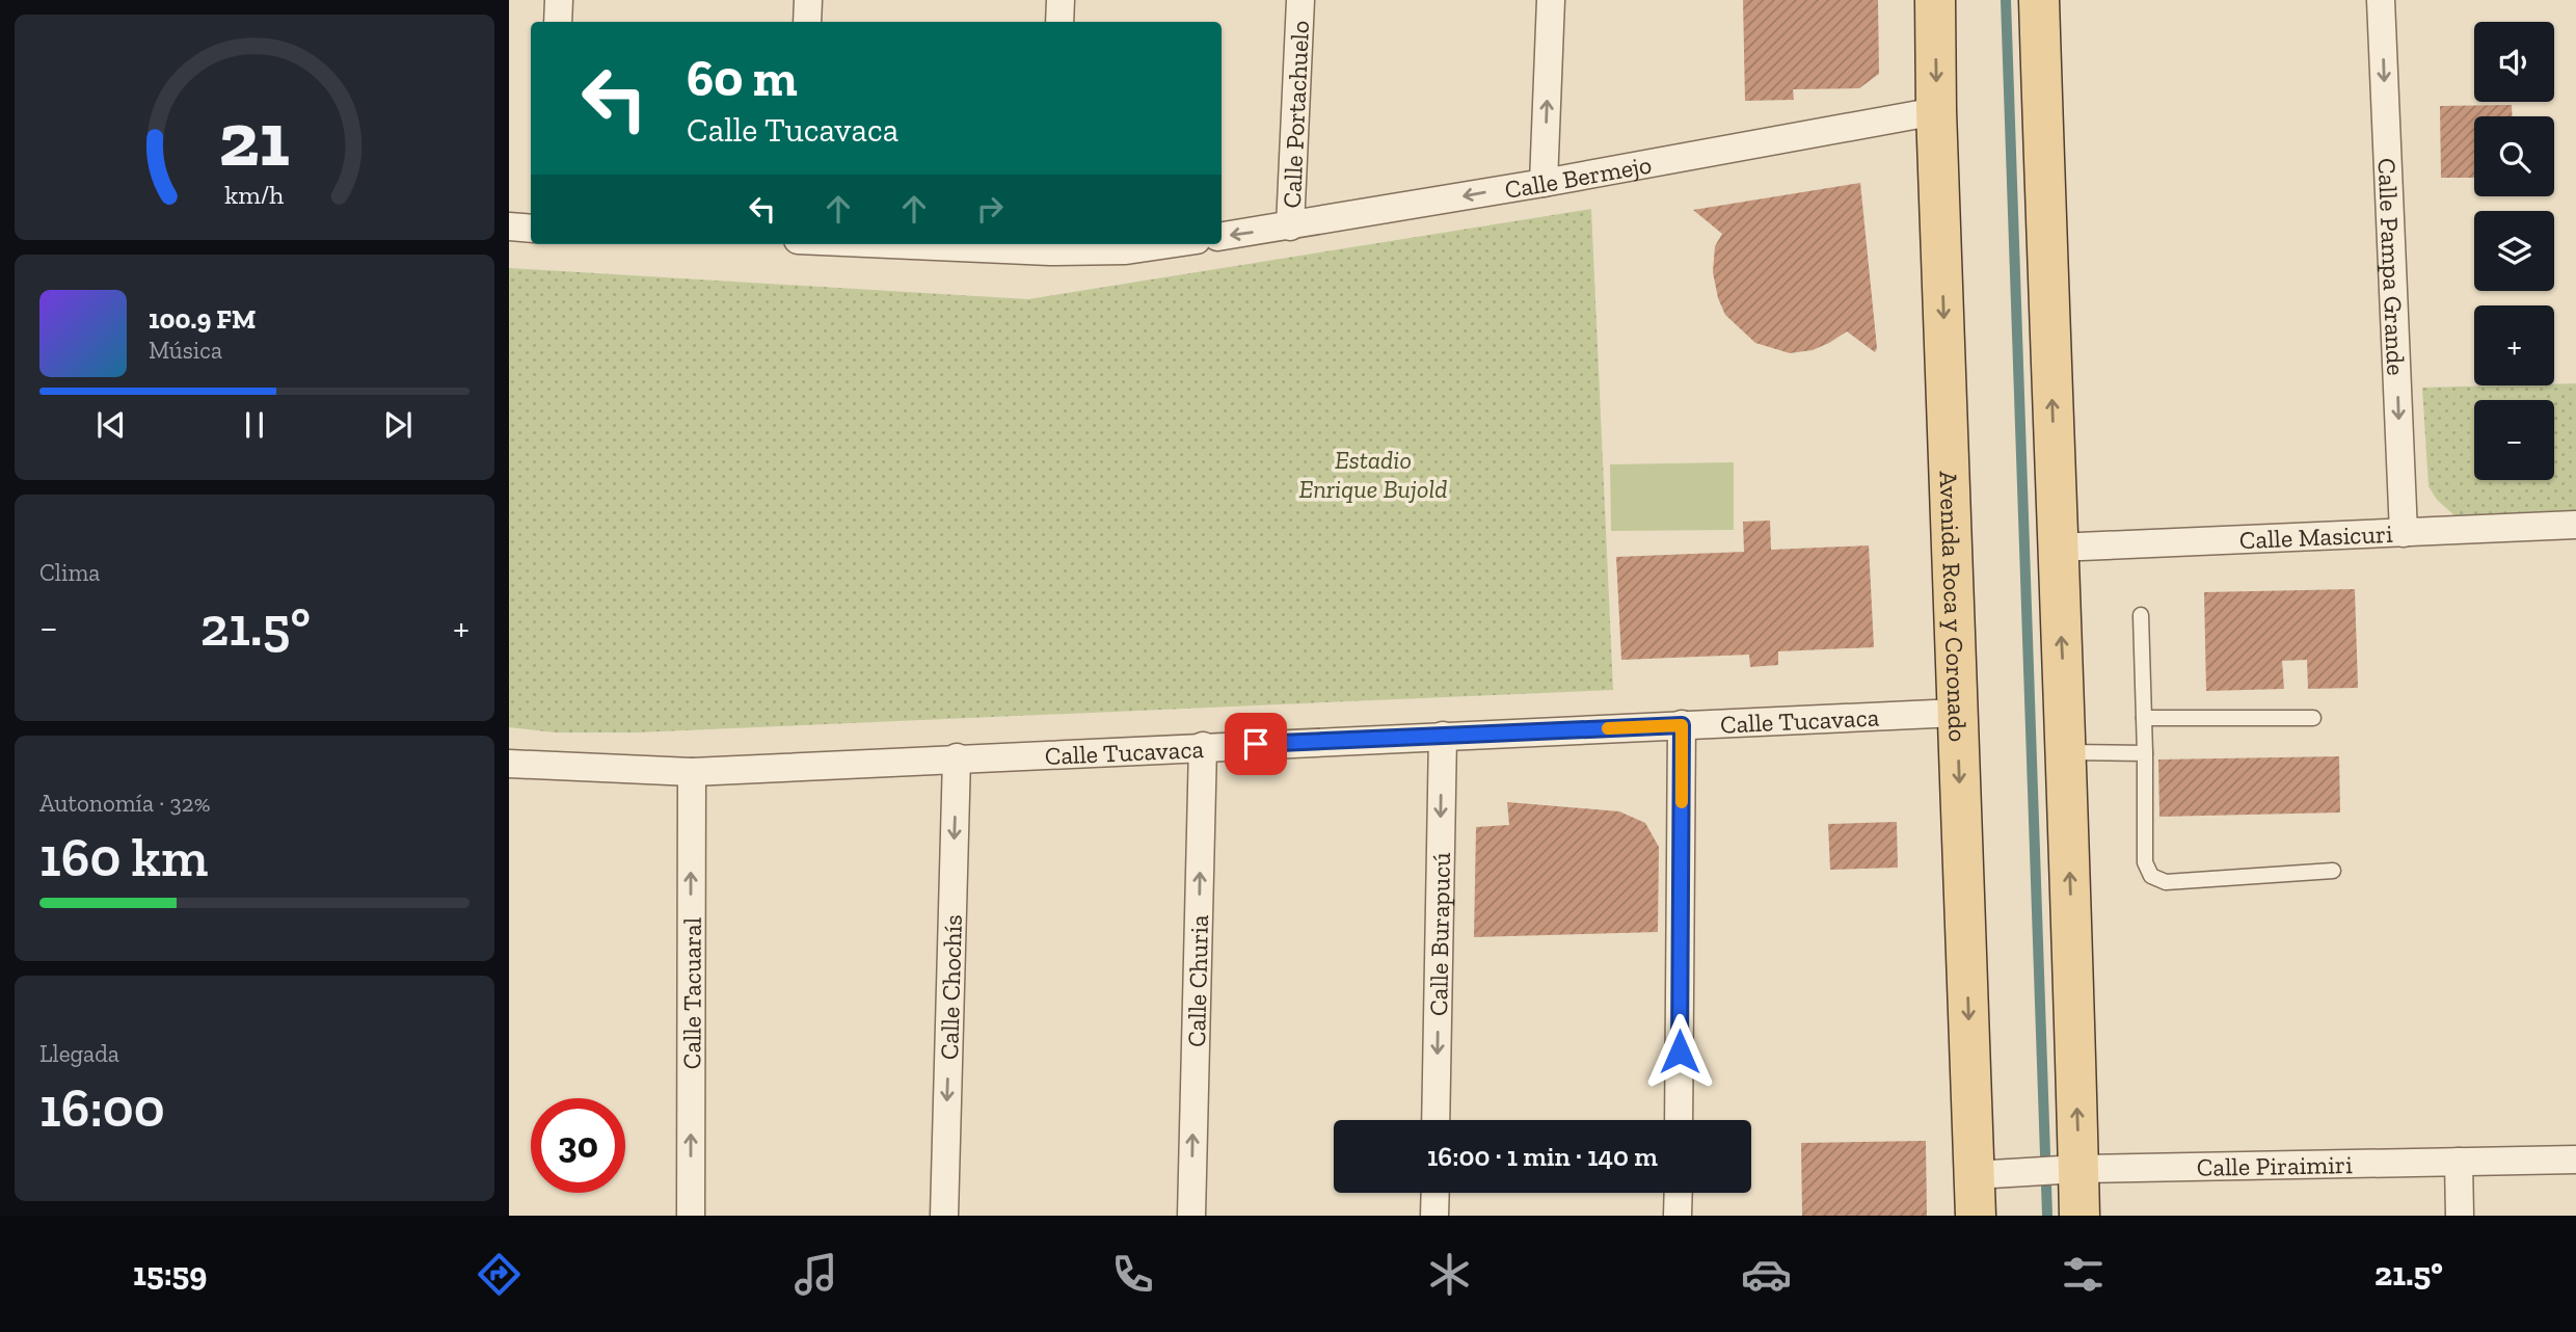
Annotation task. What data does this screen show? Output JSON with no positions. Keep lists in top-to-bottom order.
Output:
{
  "streets": {
    "main road": ["Avenida Roca y Coronado"],
    "street": [
      "Calle Portachuelo",
      "Calle Bermejo",
      "Calle Pampa Grande",
      "Calle Masicuri",
      "Calle Tucavaca",
      "Calle Burapucú",
      "Calle Churia",
      "Calle Chochís",
      "Calle Tacuaral",
      "Calle Piraimiri"
    ]
  },
  "crossings": [
    ["Calle Portachuelo", "Calle Bermejo"],
    ["Calle Bermejo", "Avenida Roca y Coronado"],
    ["Calle Pampa Grande", "Calle Masicuri"],
    ["Avenida Roca y Coronado", "Calle Tucavaca"],
    ["Avenida Roca y Coronado", "Calle Piraimiri"],
    ["Calle Tucavaca", "Calle Burapucú"],
    ["Calle Tucavaca", "Calle Churia"],
    ["Calle Tucavaca", "Calle Chochís"],
    ["Calle Tucavaca", "Calle Tacuaral"]
  ],
  "one_way": [
    "Calle Bermejo",
    "Calle Pampa Grande",
    "Calle Churia",
    "Calle Chochís",
    "Calle Tacuaral"
  ],
  "parks": ["Estadio Enrique Bujold"],
  "page": {
    "map_buttons": ["+", "−"],
    "turn": ["60 m", "Calle Tucavaca"],
    "song": ["100.9 FM", "Música"],
    "tile": [
      "Clima",
      ["Autonomía · 32%", "160 km"],
      ["Llegada", "16:00"]
    ],
    "heat": ["−", "21.5°", "+"],
    "limit": "30",
    "trip": "16:00 · 1 min · 140 m",
    "tabs": ["15:59", "21.5°"],
    "gauge": ["21", "km/h"]
  }
}
